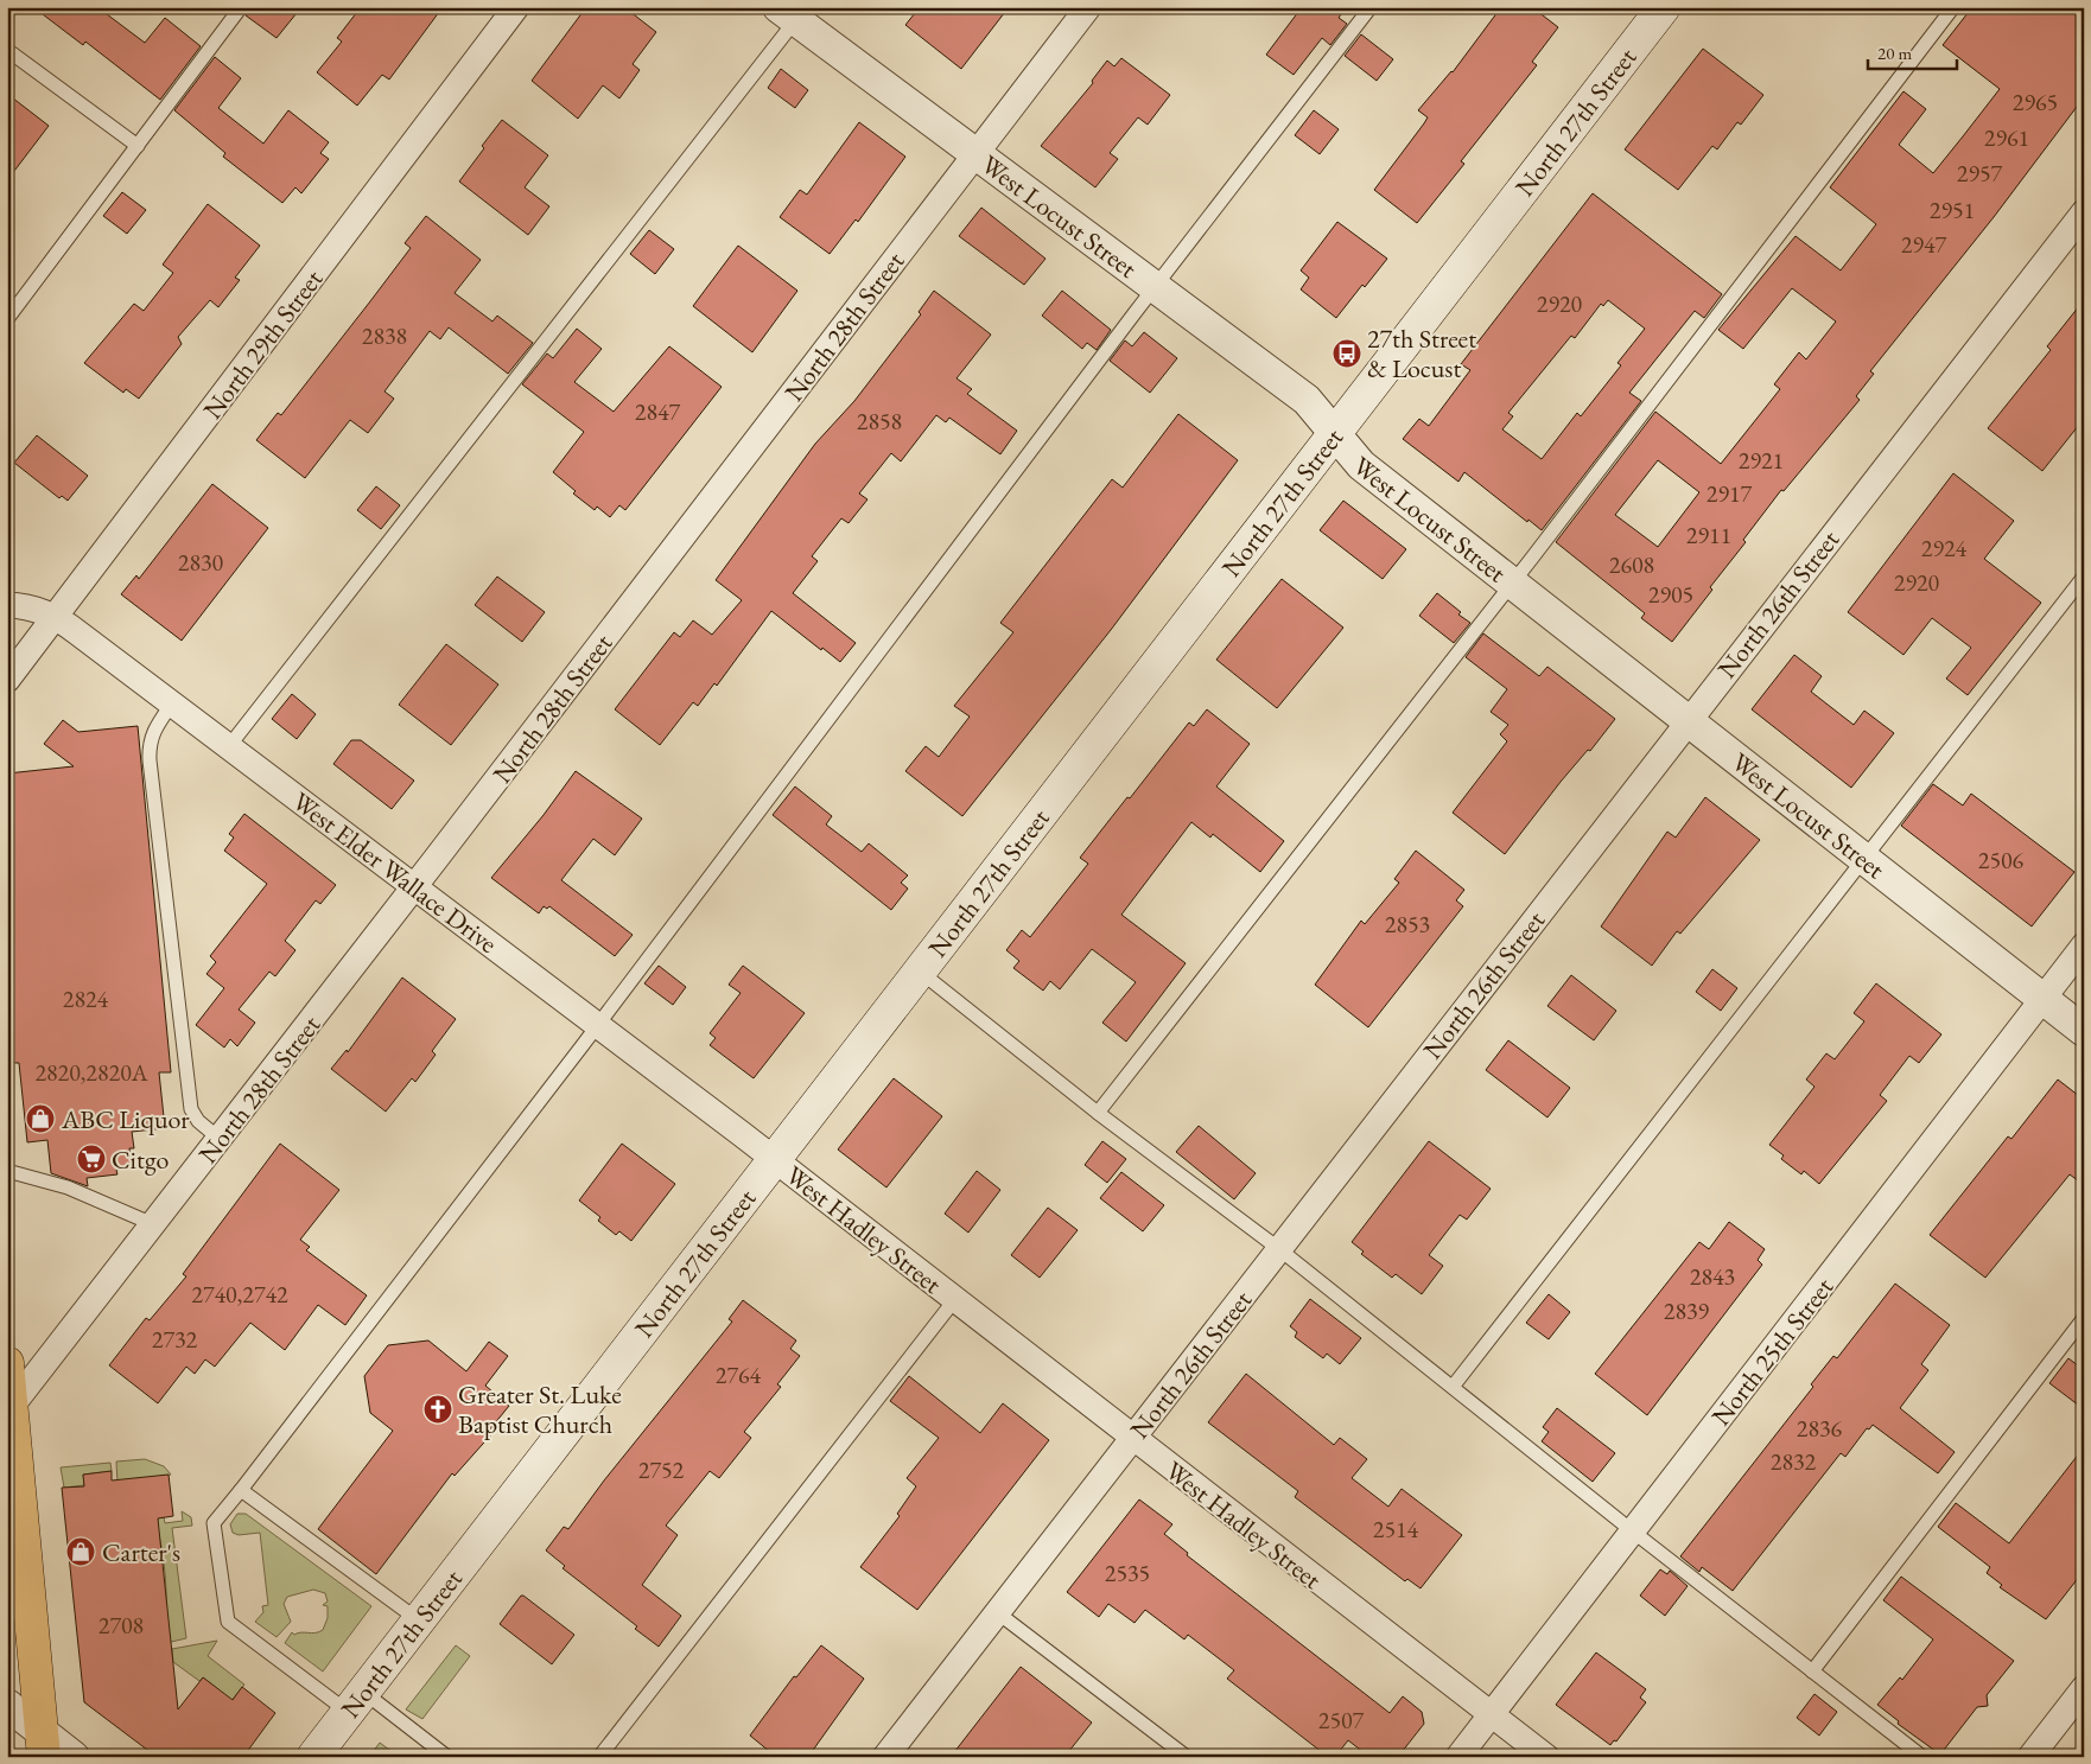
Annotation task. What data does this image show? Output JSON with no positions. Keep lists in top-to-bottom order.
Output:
{
  "streets": {
    "main road": ["North 27th Street"],
    "street": [
      "West Locust Street",
      "North 28th Street",
      "North 29th Street",
      "North 26th Street",
      "West Elder Wallace Drive",
      "West Hadley Street",
      "North 25th Street"
    ]
  },
  "crossings": [
    ["North 27th Street", "West Locust Street"],
    ["North 27th Street", "West Elder Wallace Drive"],
    ["North 27th Street", "West Hadley Street"],
    ["West Locust Street", "North 28th Street"],
    ["West Locust Street", "North 26th Street"],
    ["West Locust Street", "North 25th Street"],
    ["North 28th Street", "West Elder Wallace Drive"],
    ["North 29th Street", "West Elder Wallace Drive"],
    ["North 26th Street", "West Hadley Street"],
    ["West Elder Wallace Drive", "West Hadley Street"],
    ["West Hadley Street", "North 25th Street"]
  ],
  "places": {
    "bus stop": ["27th Street & Locust"],
    "shop": ["ABC Liquor", "Carter's"],
    "supermarket": ["Citgo"],
    "church": ["Greater St. Luke Baptist Church"]
  },
  "house_numbers": [
    "2965",
    "2961",
    "2957",
    "2951",
    "2947",
    "2920",
    "2838",
    "2847",
    "2858",
    "2921",
    "2917",
    "2911",
    "2924",
    "2830",
    "2608",
    "2920",
    "2905",
    "2506",
    "2853",
    "2824",
    "2820,2820A",
    "2843",
    "2740,2742",
    "2839",
    "2732",
    "2764",
    "2836",
    "2832",
    "2752",
    "2514",
    "2535",
    "2708",
    "2507"
  ],
  "scale_bar": "20 m"
}
